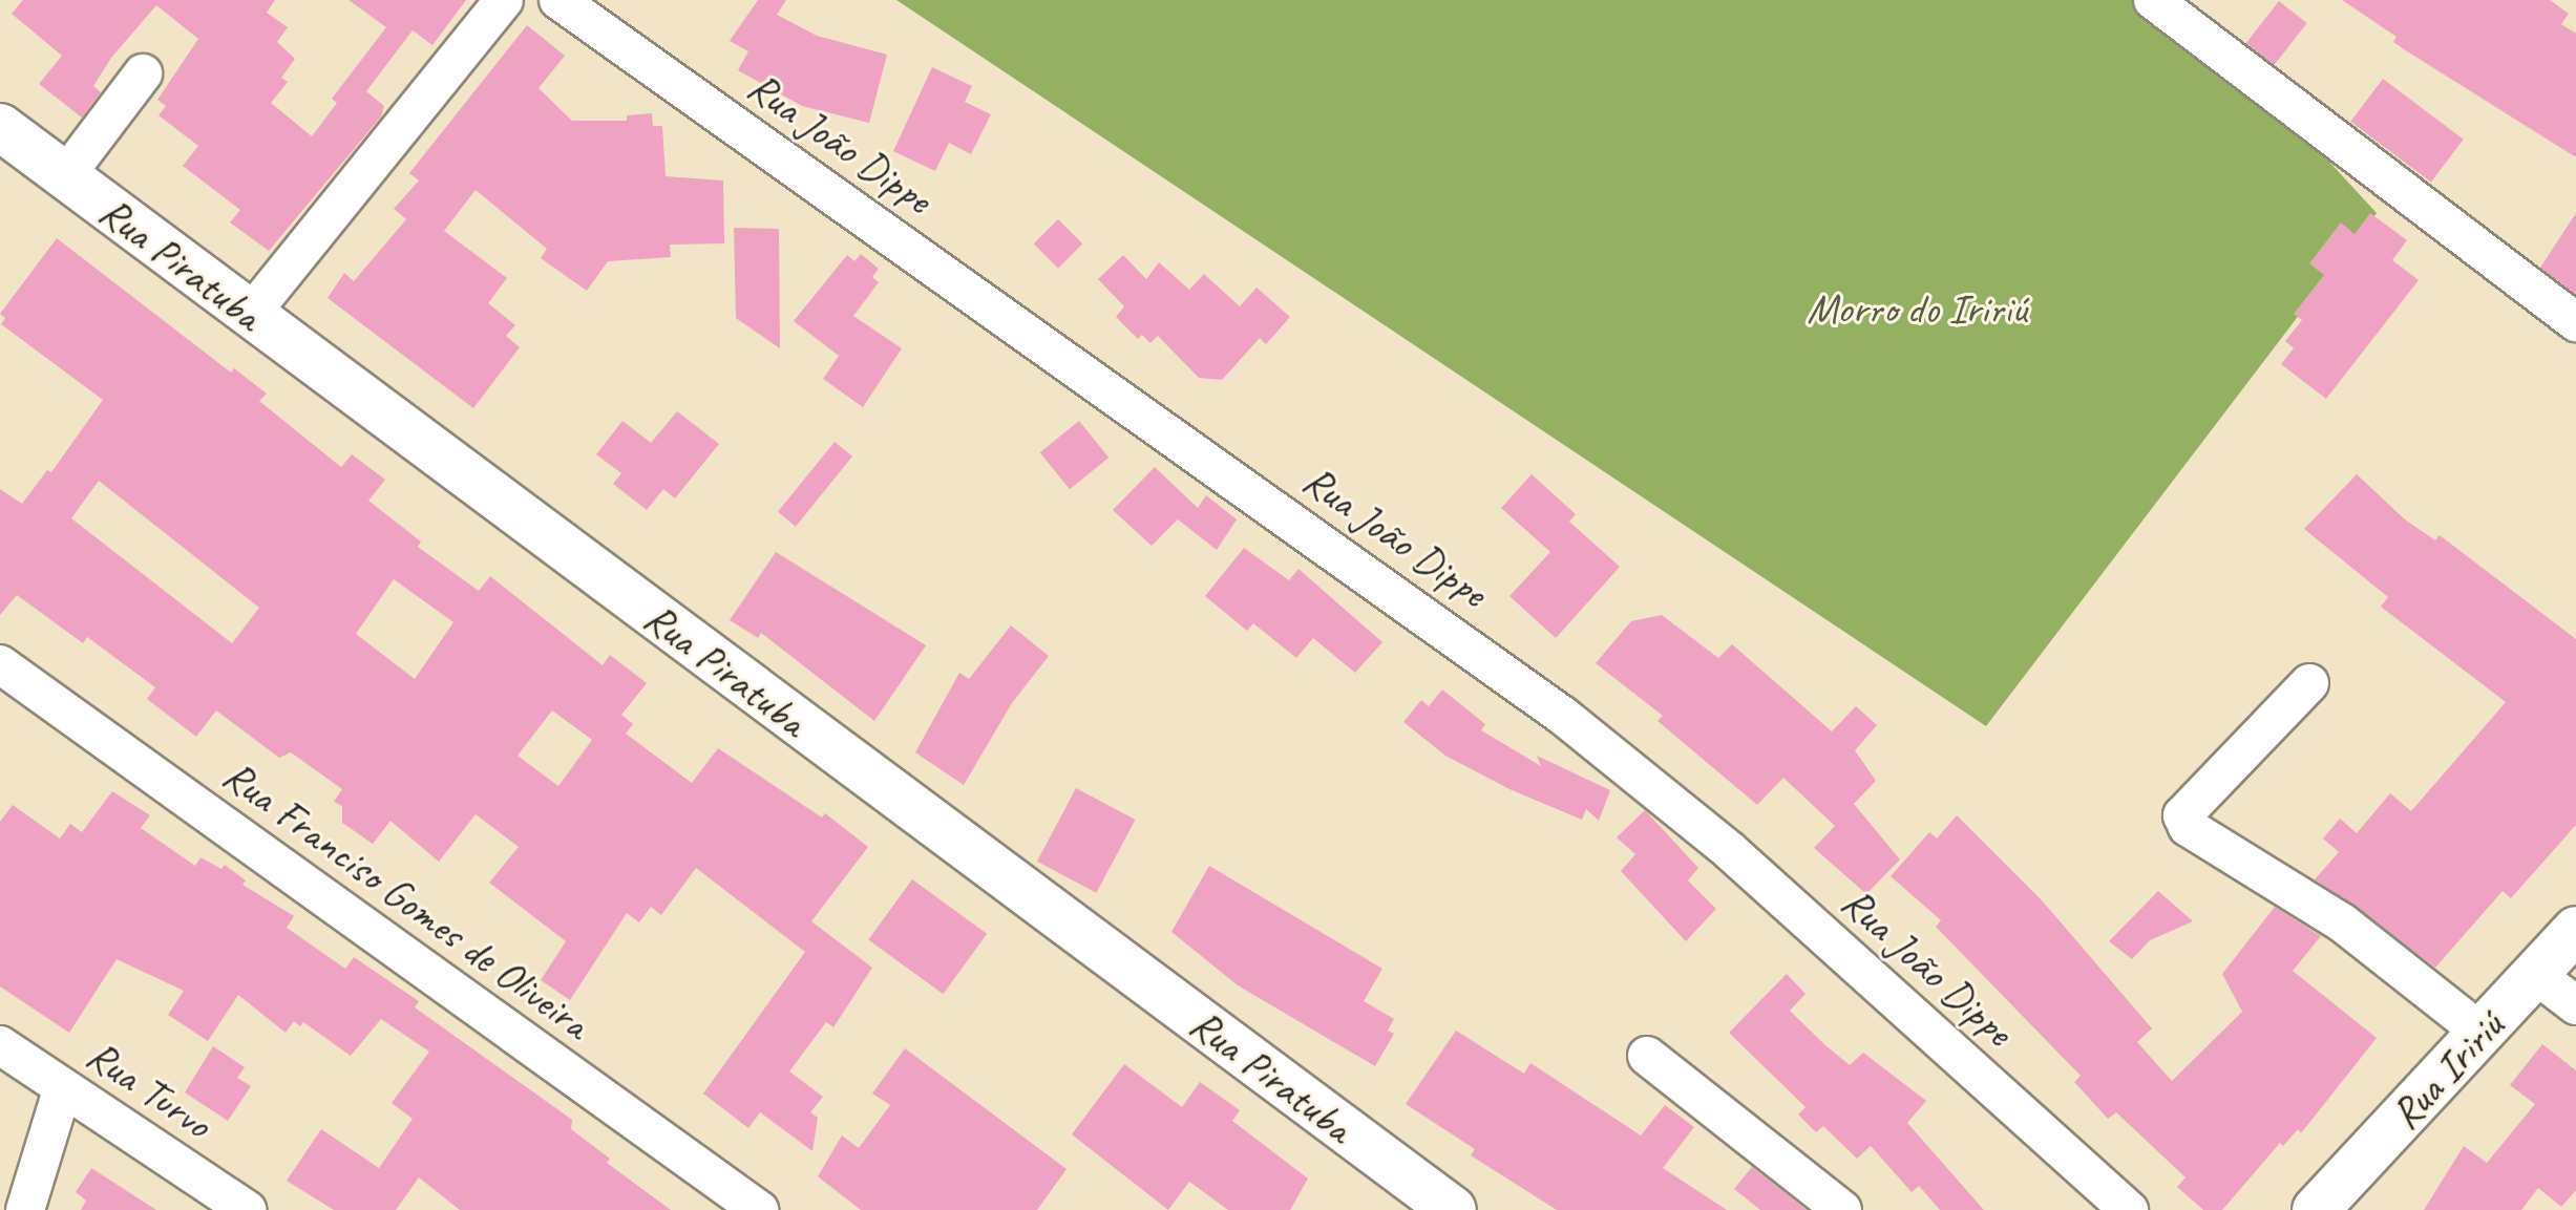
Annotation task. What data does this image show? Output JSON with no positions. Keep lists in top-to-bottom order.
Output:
{
  "streets": {
    "main road": ["Rua Piratuba", "Rua Iririú"],
    "street": ["Rua João Dippe", "Rua Franciso Gomes de Oliveira", "Rua Turvo"]
  },
  "parks": ["Morro do Iririú"]
}
